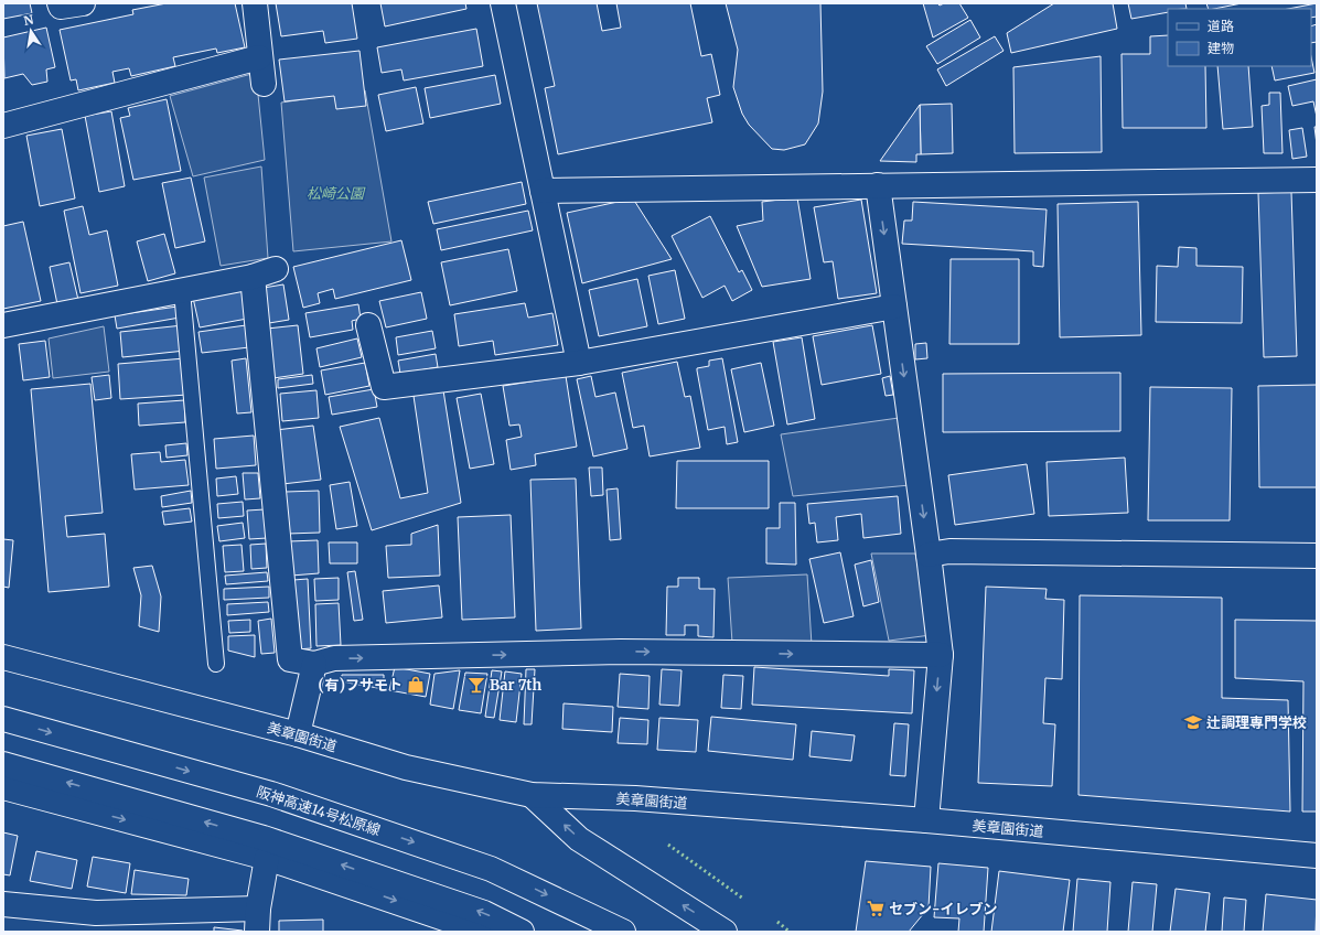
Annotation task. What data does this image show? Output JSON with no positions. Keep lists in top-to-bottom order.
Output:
{
  "streets": {
    "main road": ["美章園街道", "阪神高速14号松原線"]
  },
  "parks": ["松崎公園"],
  "places": {
    "shop": ["(有)フサモト"],
    "bar": ["Bar 7th"],
    "school or university": ["辻調理専門学校"],
    "supermarket": ["セブン-イレブン"]
  },
  "legend": ["道路", "建物"],
  "north": "top"
}
